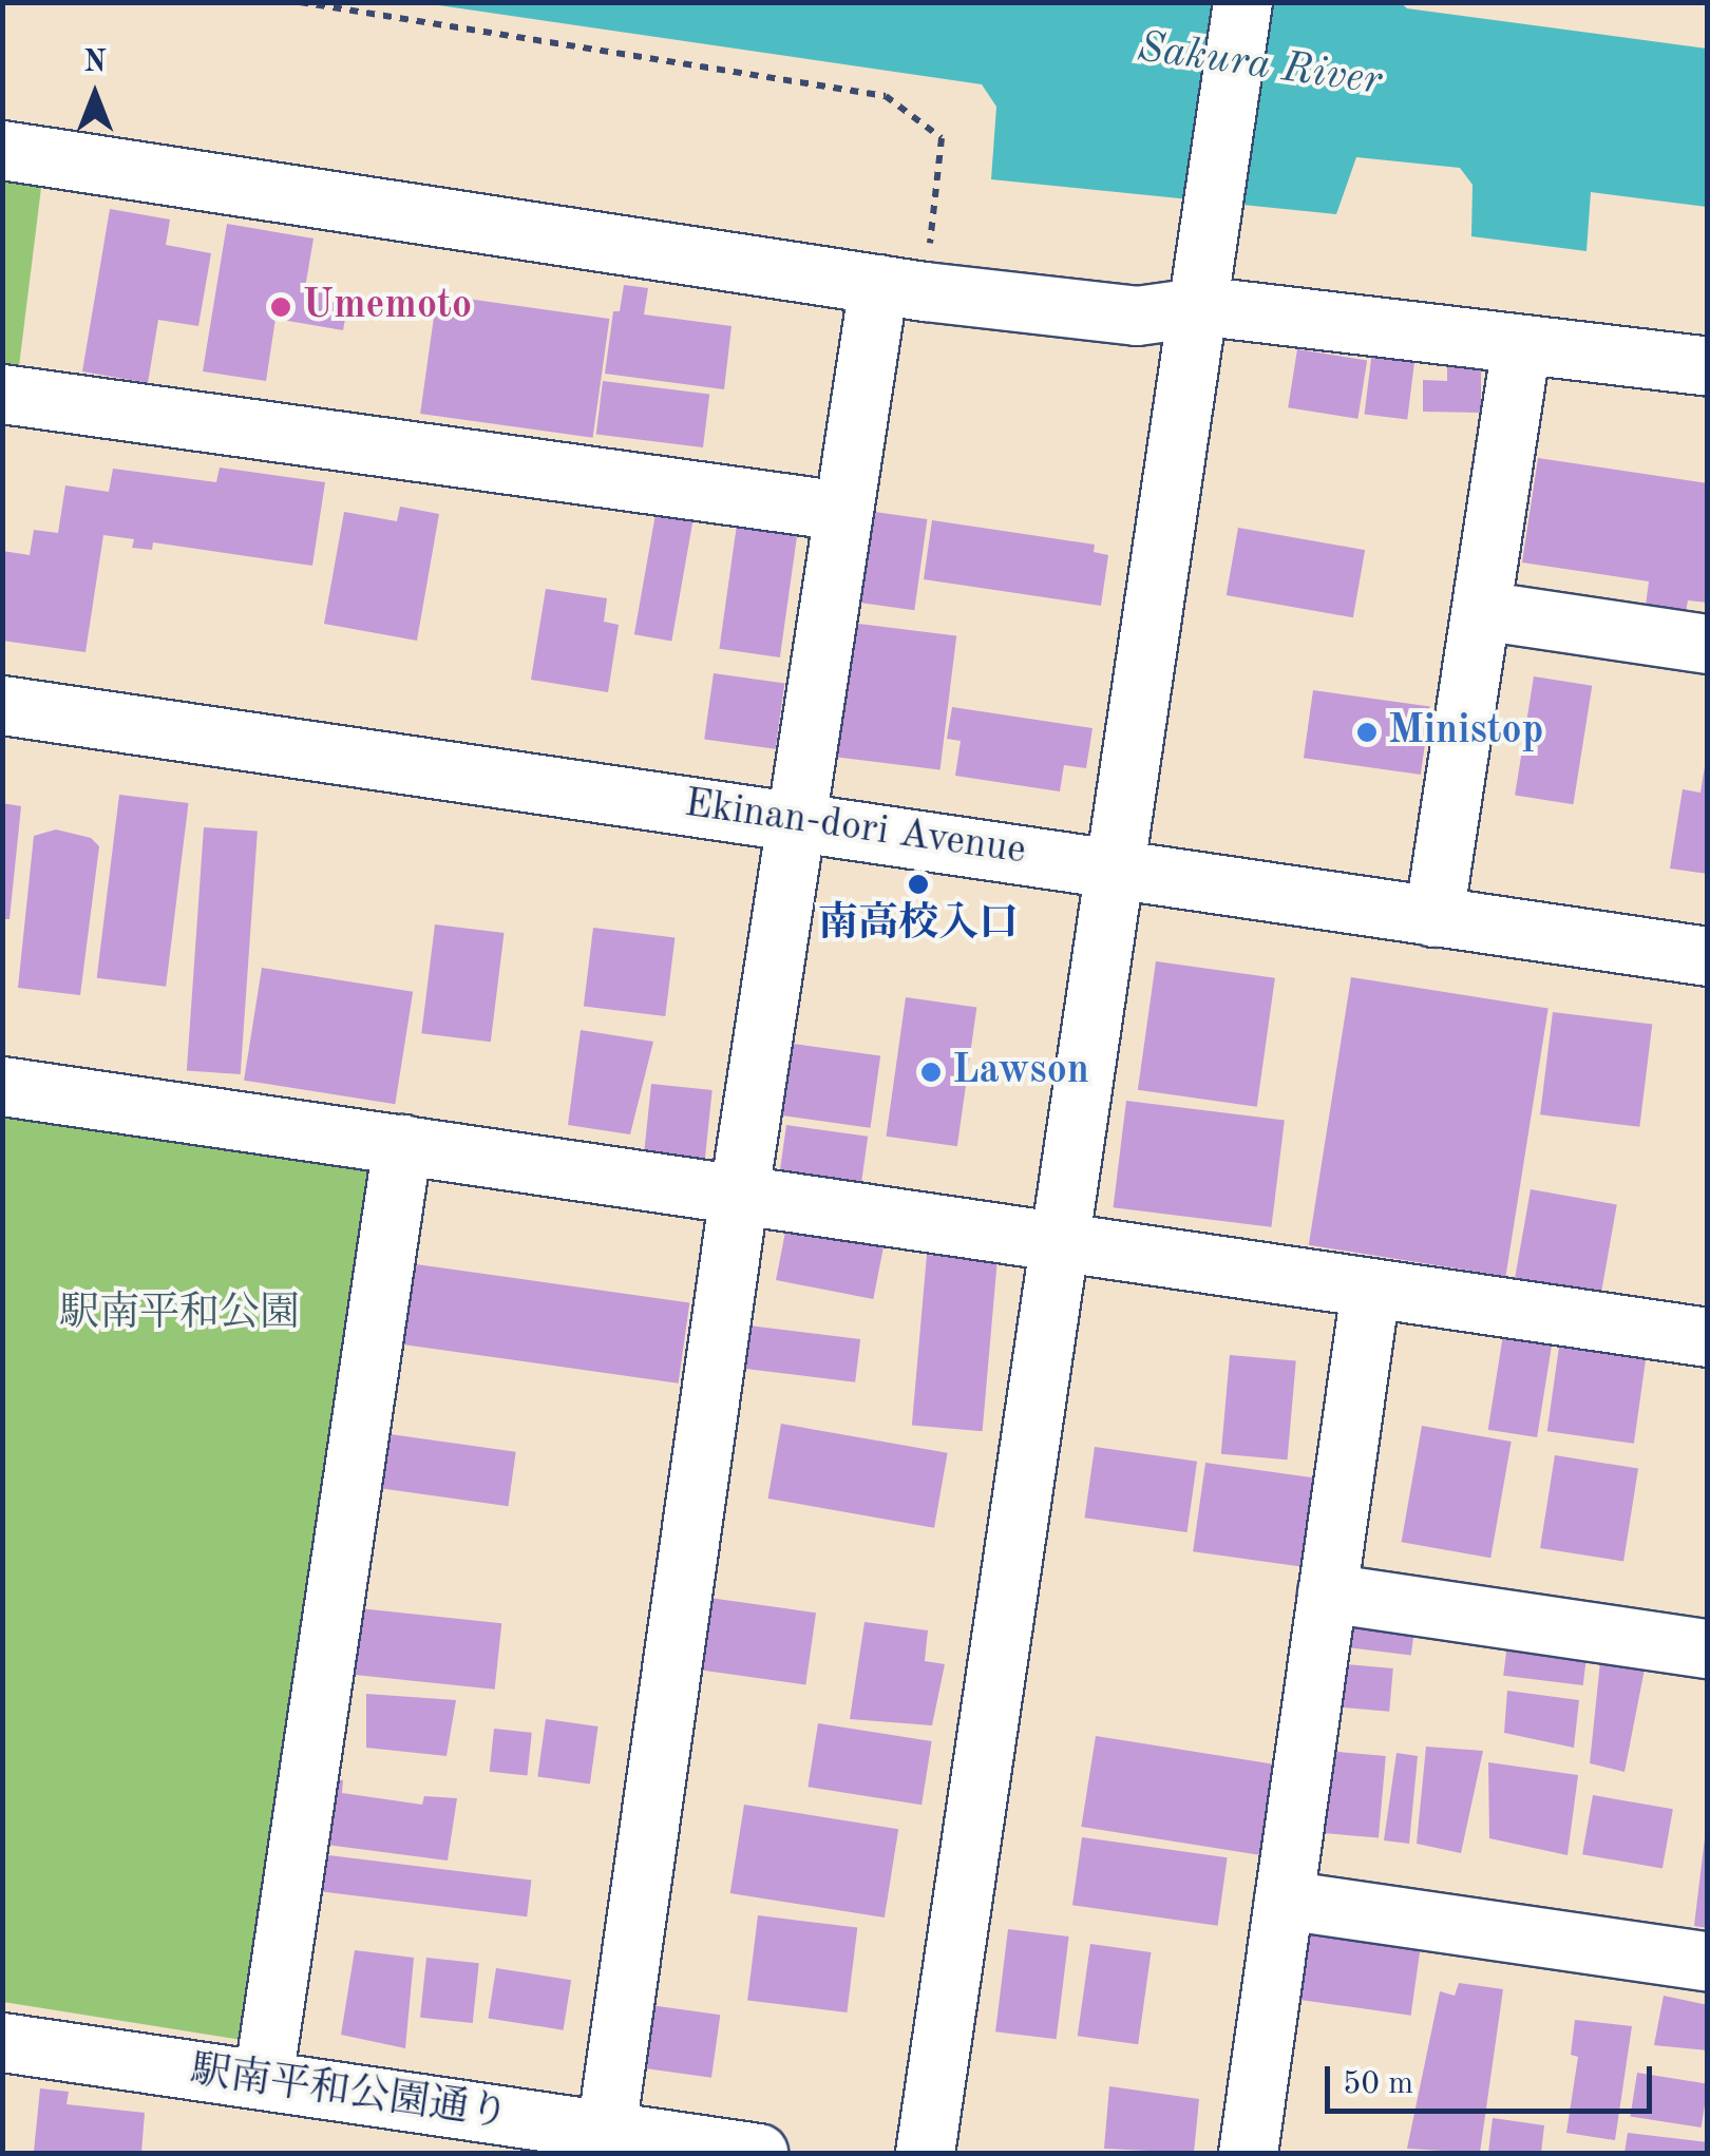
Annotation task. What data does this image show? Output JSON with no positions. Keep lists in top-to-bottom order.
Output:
{
  "streets": {
    "street": ["Ekinan-dori Avenue", "駅南平和公園通り"]
  },
  "water": ["Sakura River"],
  "parks": ["駅南平和公園"],
  "places": [
    "Umemoto",
    "Ministop",
    "南高校入口",
    "Lawson"
  ],
  "scale_bar": "50 m",
  "north": "top"
}
